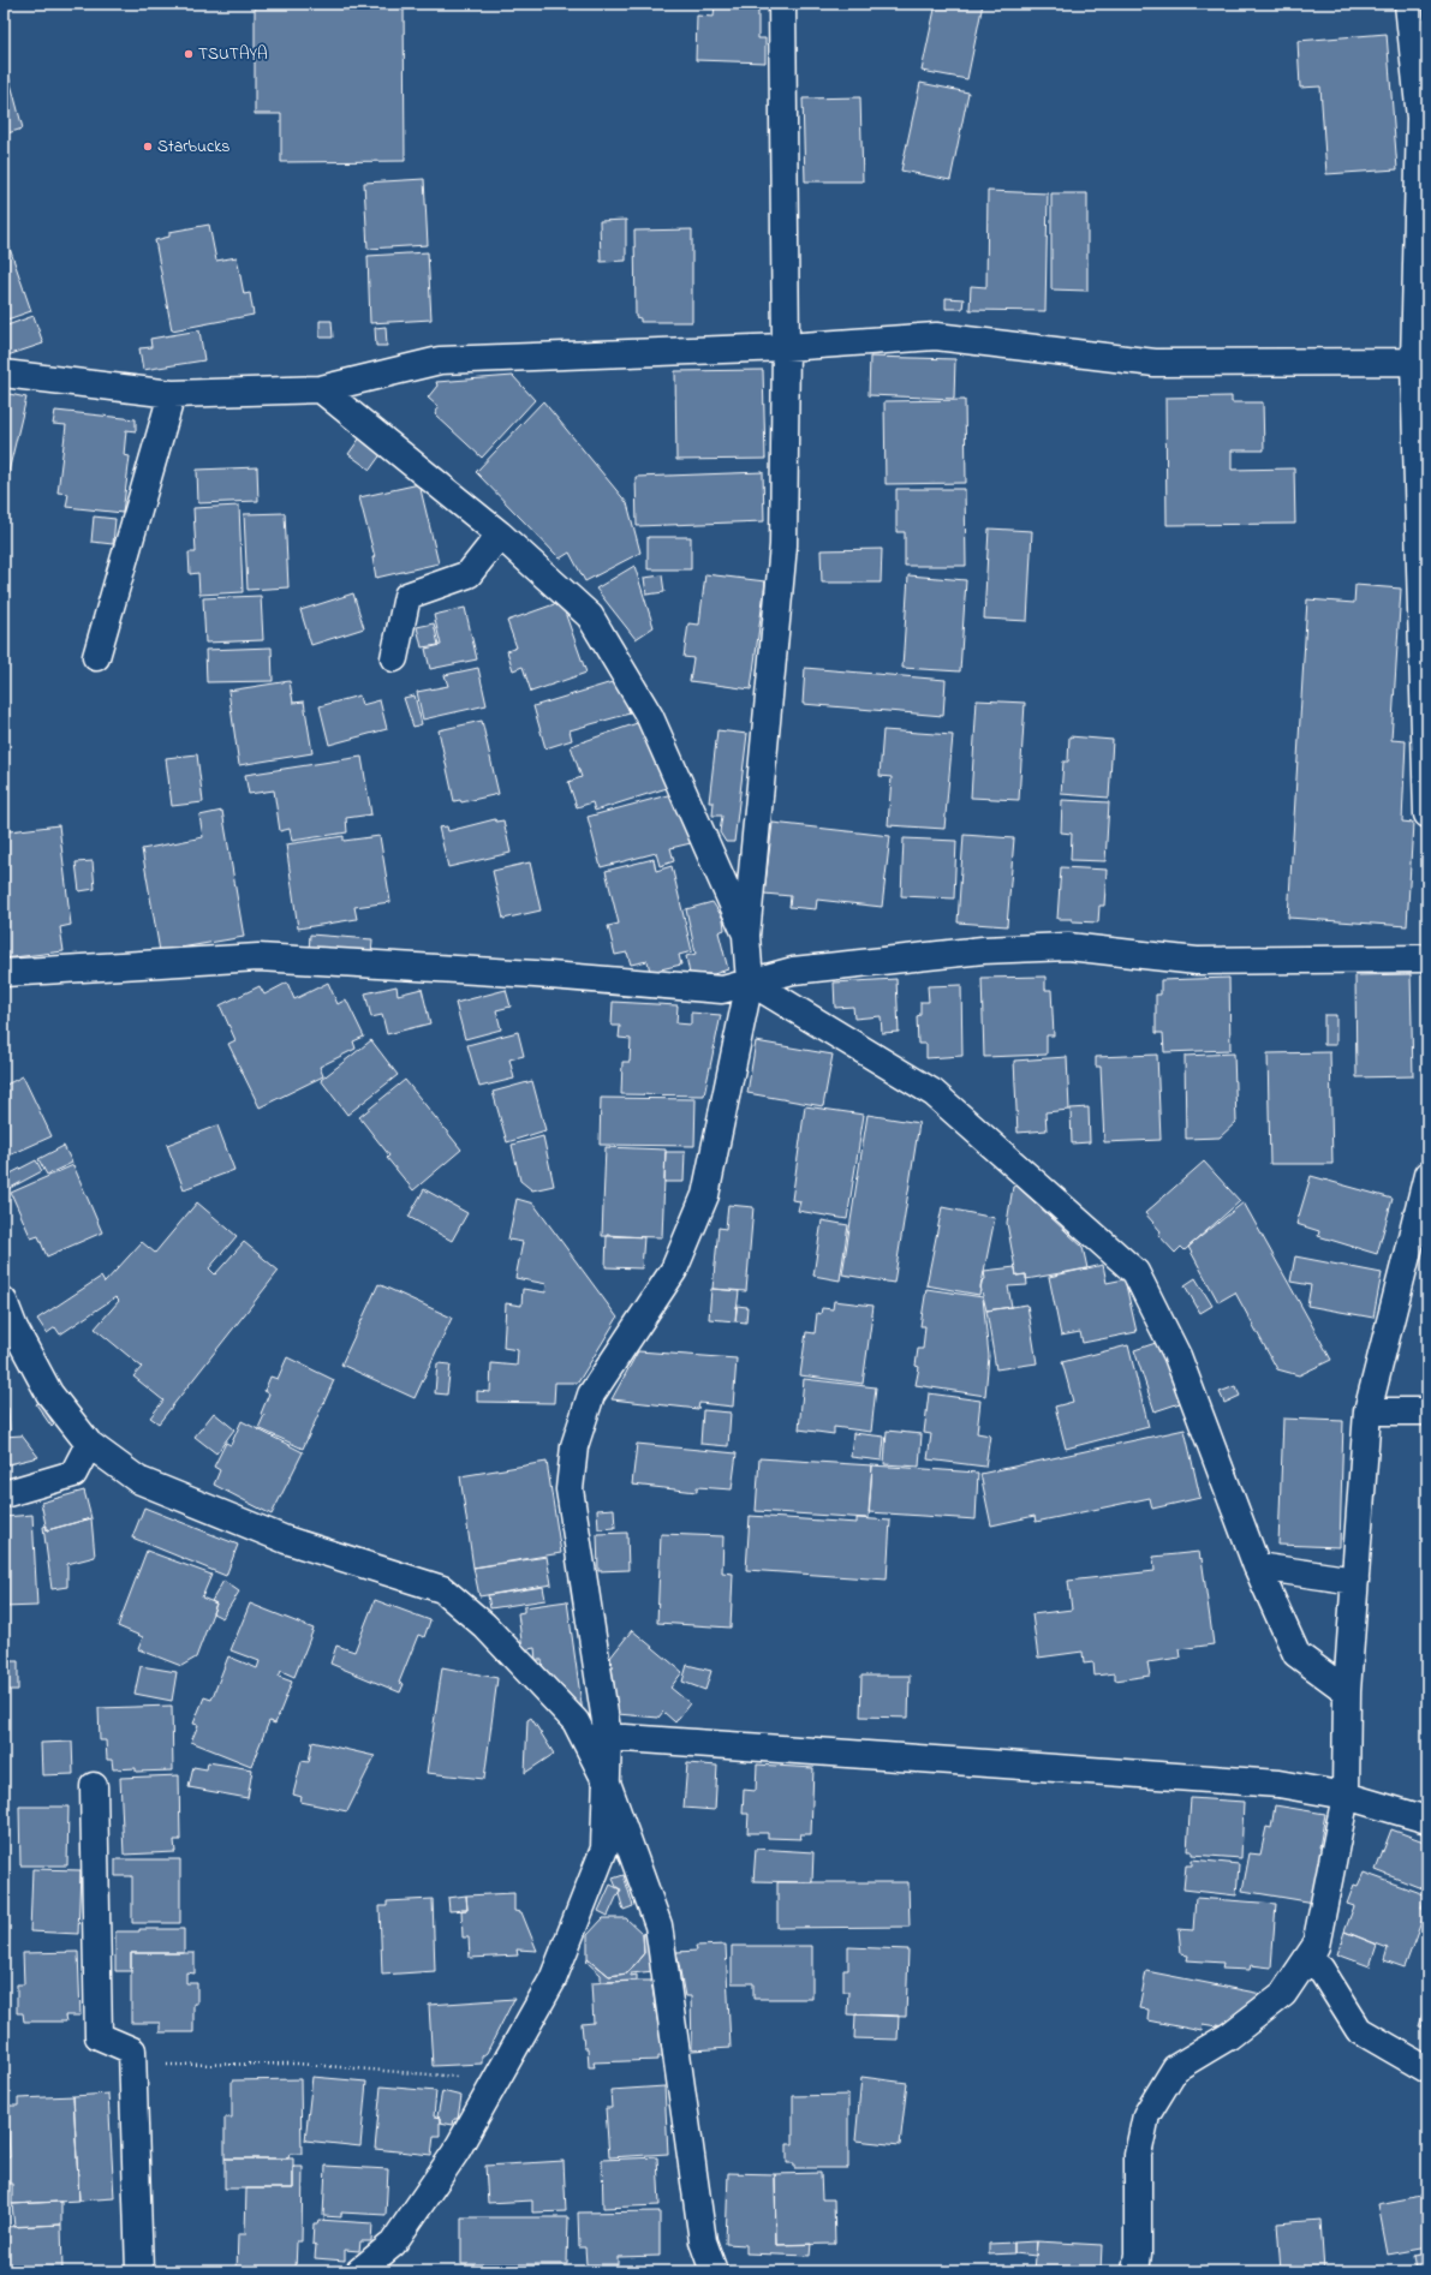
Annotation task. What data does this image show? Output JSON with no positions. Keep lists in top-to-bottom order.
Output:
{
  "places": ["TSUTAYA", "Starbucks"]
}
